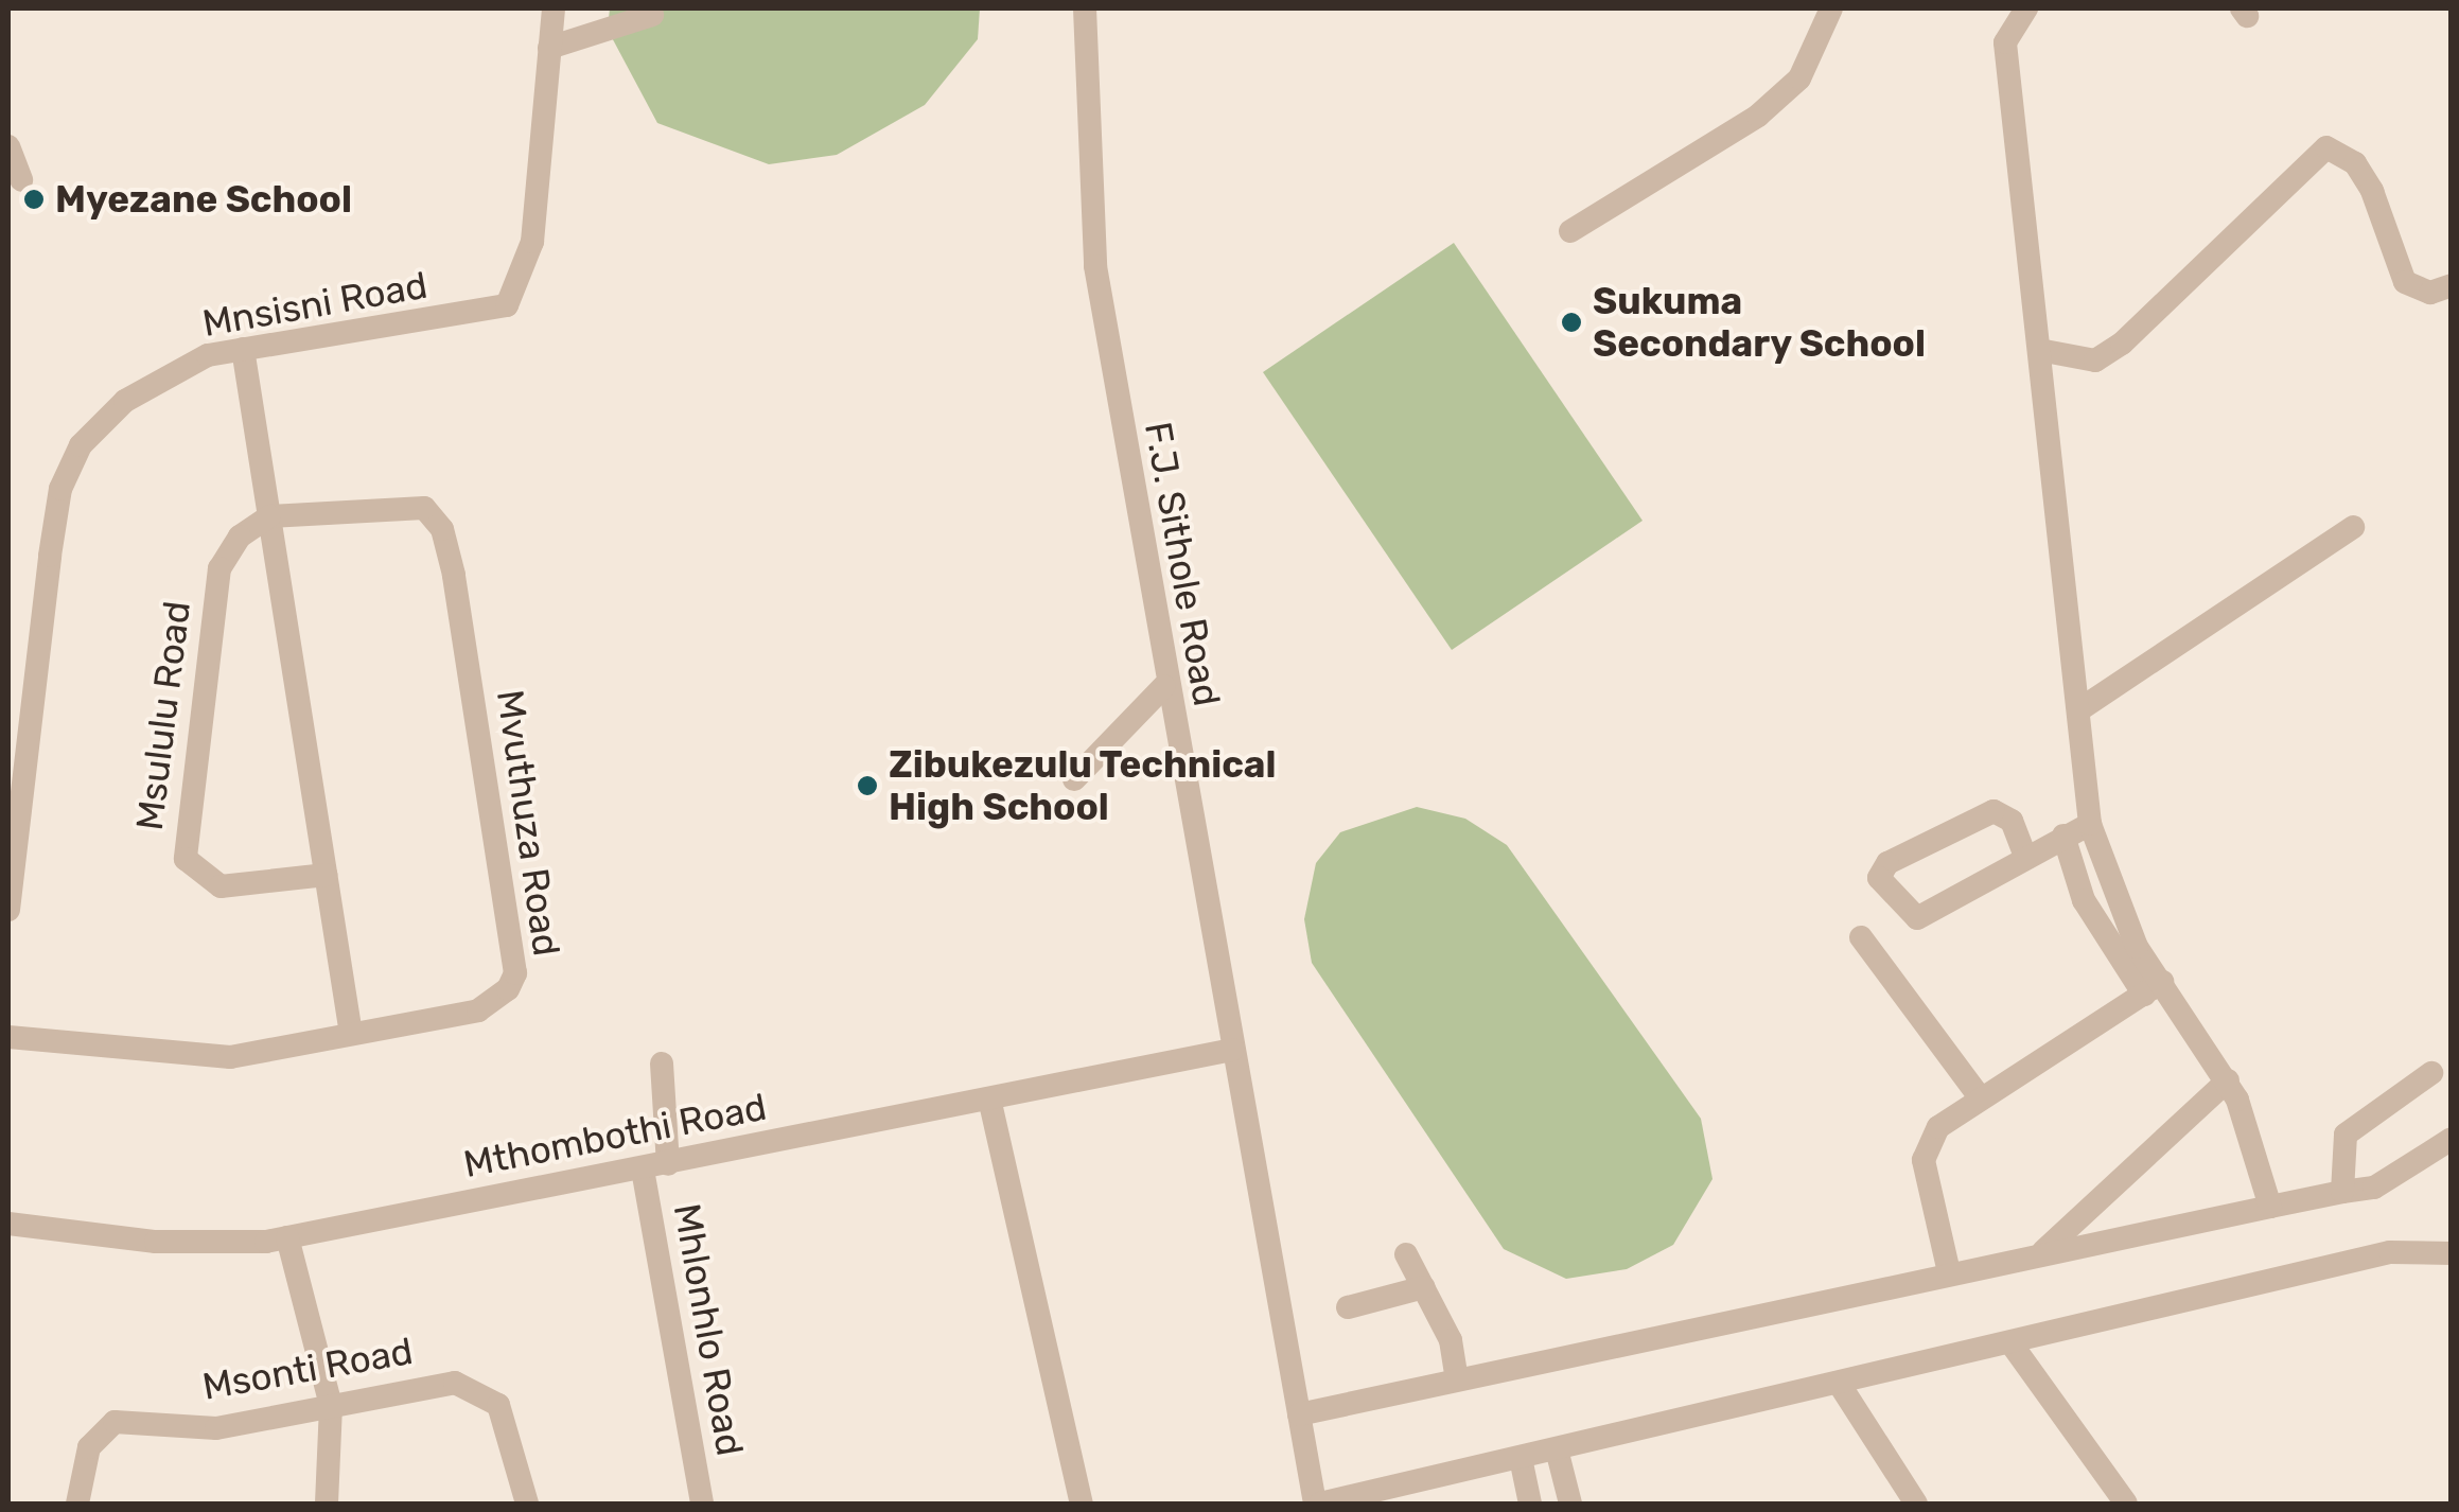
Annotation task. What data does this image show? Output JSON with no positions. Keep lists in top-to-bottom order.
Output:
{
  "streets": {
    "street": [
      "Mnsisni Road",
      "F.J. Sithole Road",
      "Msululu Road",
      "Mvuthuza Road",
      "Mthombothi Road",
      "Mhlonhlo Road",
      "Msonti Road"
    ]
  },
  "crossings": [
    ["F.J. Sithole Road", "Mthombothi Road"],
    ["Msululu Road", "Mvuthuza Road"],
    ["Mthombothi Road", "Mhlonhlo Road"]
  ],
  "places": ["Myezane School", "Sukuma Secondary School", "Zibukezulu Technical High School"]
}
